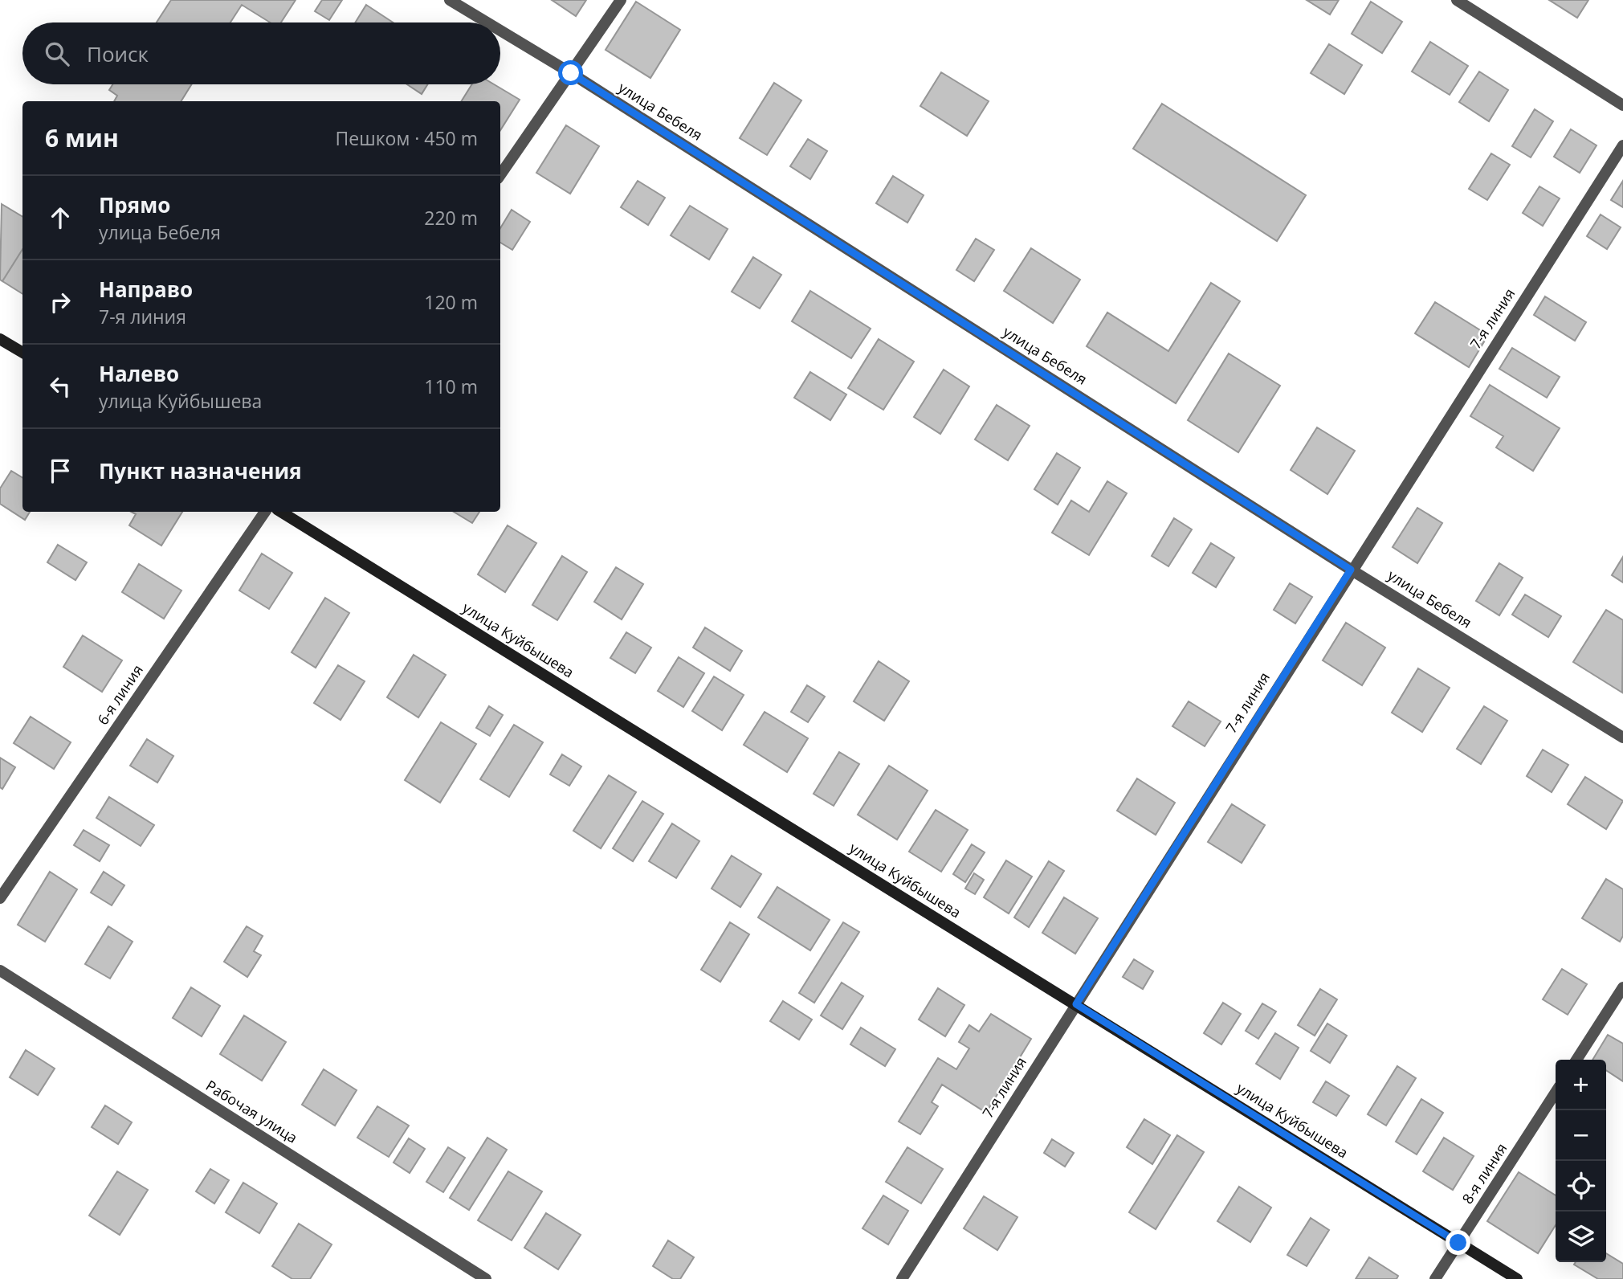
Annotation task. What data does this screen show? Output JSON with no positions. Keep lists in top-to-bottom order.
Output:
{
  "streets": {
    "street": [
      "улица Бебеля",
      "7-я линия",
      "улица Куйбышева",
      "6-я линия",
      "Рабочая улица",
      "8-я линия"
    ]
  },
  "crossings": [
    ["улица Бебеля", "7-я линия"],
    ["7-я линия", "улица Куйбышева"],
    ["улица Куйбышева", "8-я линия"]
  ],
  "page": {
    "search": "Поиск",
    "heading": ["6 мин", "Пешком · 450 m"],
    "list": [
      ["Прямо", "улица Бебеля", "220 m"],
      ["Направо", "7-я линия", "120 m"],
      ["Налево", "улица Куйбышева", "110 m"],
      "Пункт назначения"
    ],
    "map_buttons": ["+", "−"]
  }
}
